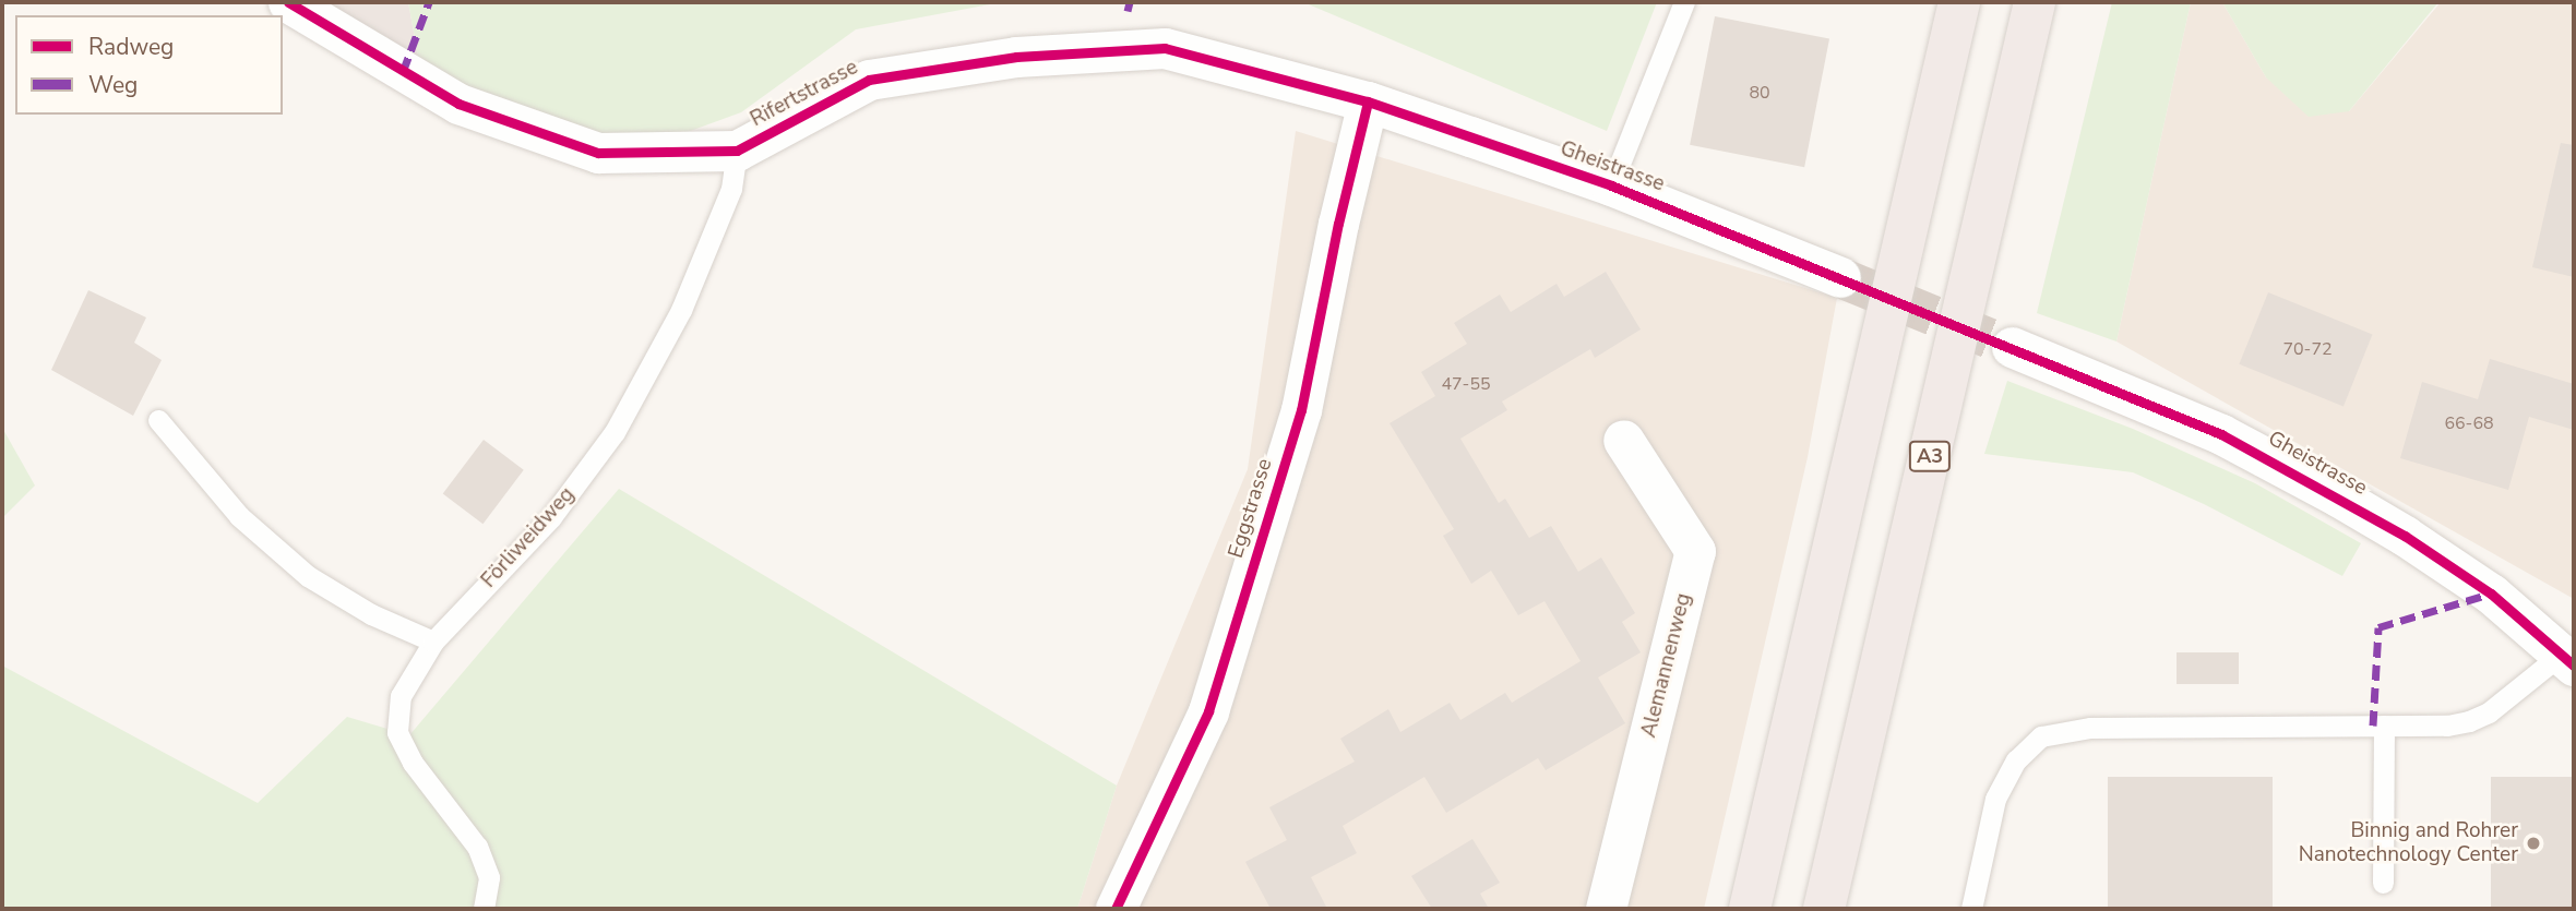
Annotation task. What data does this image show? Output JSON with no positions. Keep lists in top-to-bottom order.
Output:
{
  "streets": {
    "highway": ["A3"],
    "street": [
      "Rifertstrasse",
      "Gheistrasse",
      "Eggstrasse",
      "Alemannenweg"
    ],
    "lane": ["Förliweidweg"]
  },
  "crossings": [
    ["Rifertstrasse", "Gheistrasse"],
    ["Rifertstrasse", "Eggstrasse"],
    ["Rifertstrasse", "Förliweidweg"],
    ["Gheistrasse", "Eggstrasse"]
  ],
  "places": ["Binnig and Rohrer Nanotechnology Center"],
  "house_numbers": [
    "80",
    "70-72",
    "47-55",
    "66-68"
  ],
  "legend": ["Radweg", "Weg"]
}
